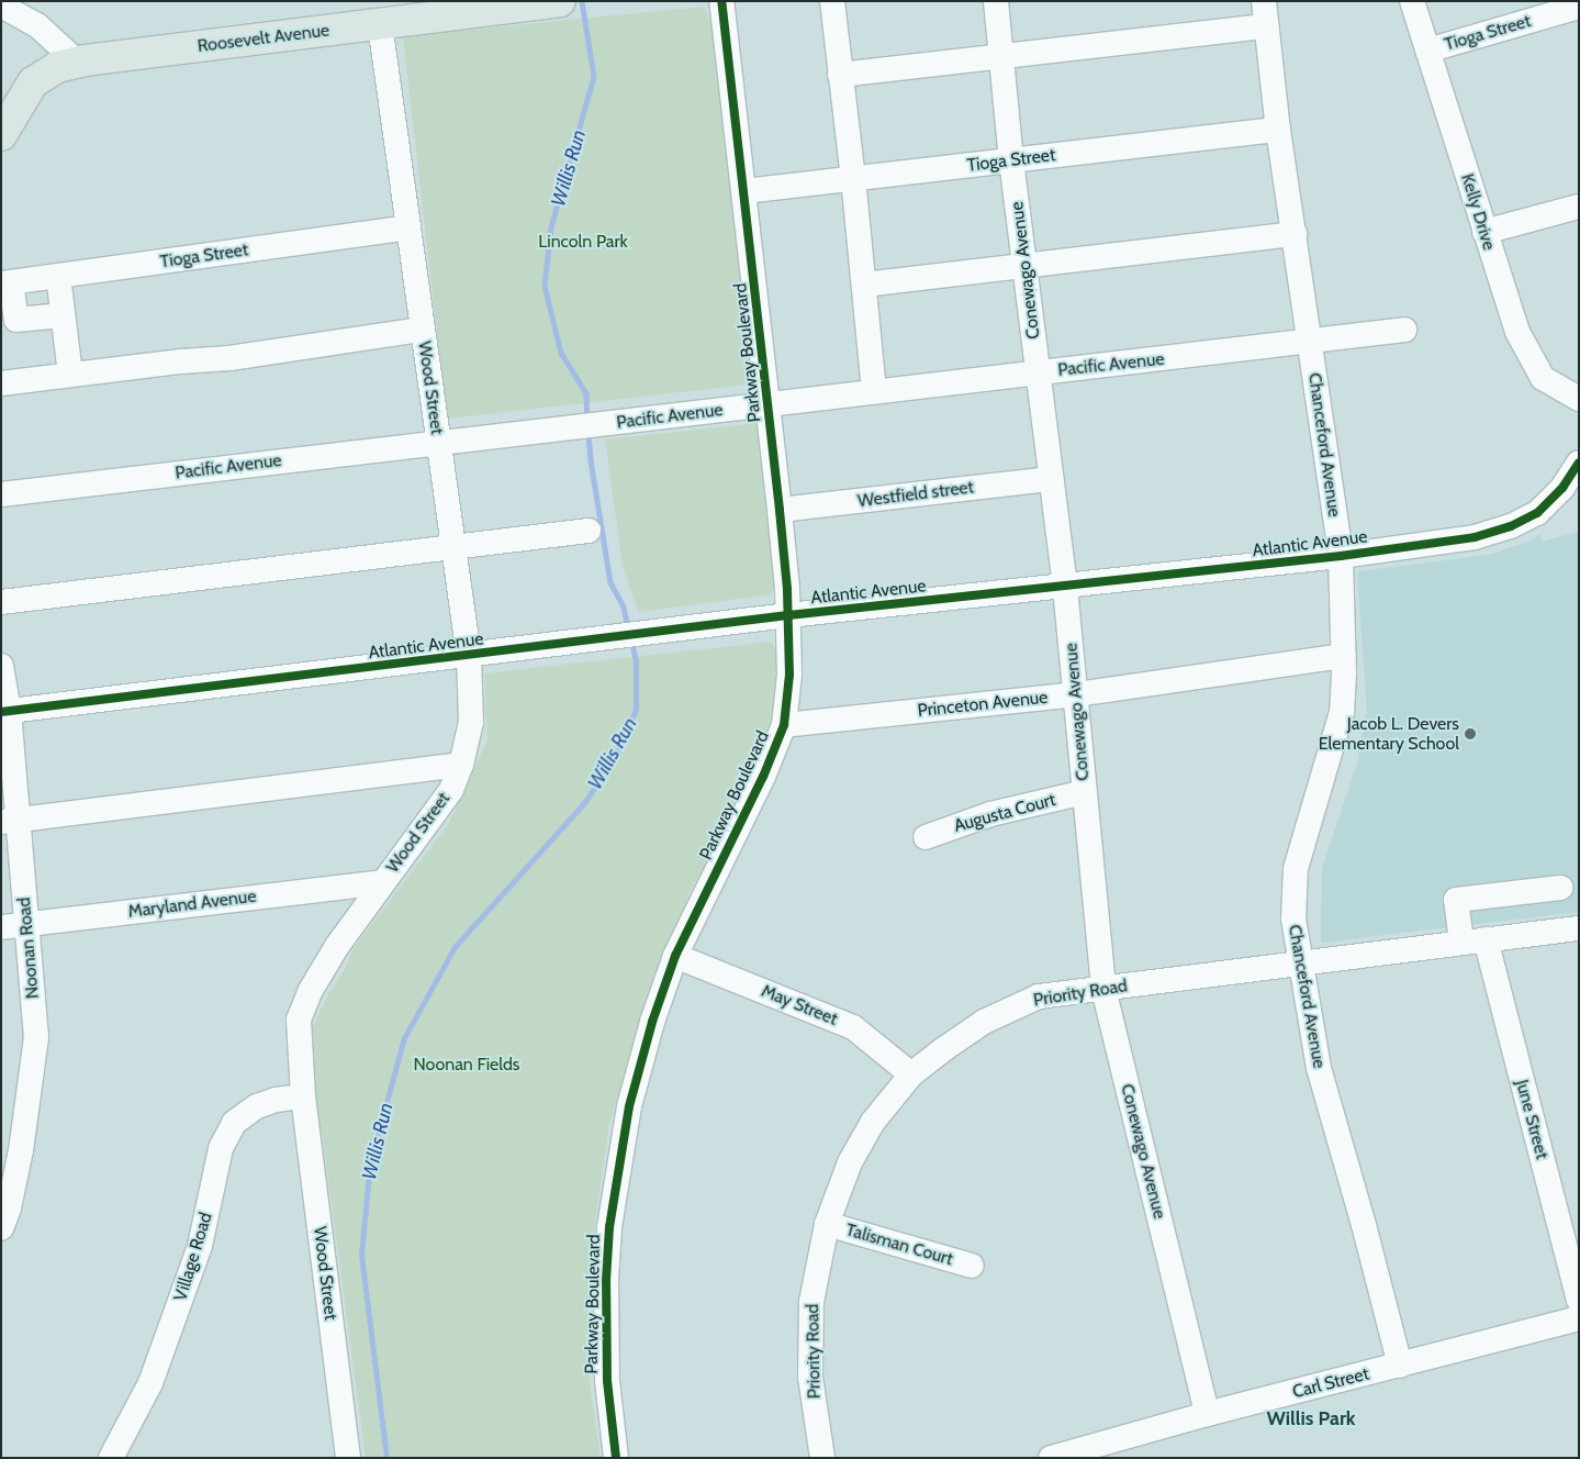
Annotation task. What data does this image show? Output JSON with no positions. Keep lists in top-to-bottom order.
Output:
{
  "streets": {
    "main road": ["Roosevelt Avenue"],
    "street": [
      "Tioga Street",
      "Kelly Drive",
      "Conewago Avenue",
      "Parkway Boulevard",
      "Pacific Avenue",
      "Wood Street",
      "Chanceford Avenue",
      "Westfield street",
      "Atlantic Avenue",
      "Princeton Avenue",
      "Augusta Court",
      "Maryland Avenue",
      "Noonan Road",
      "Priority Road",
      "May Street",
      "June Street",
      "Talisman Court",
      "Village Road",
      "Carl Street"
    ]
  },
  "crossings": [
    ["Tioga Street", "Kelly Drive"],
    ["Tioga Street", "Conewago Avenue"],
    ["Tioga Street", "Parkway Boulevard"],
    ["Tioga Street", "Wood Street"],
    ["Tioga Street", "Chanceford Avenue"],
    ["Roosevelt Avenue", "Wood Street"],
    ["Conewago Avenue", "Pacific Avenue"],
    ["Conewago Avenue", "Westfield street"],
    ["Conewago Avenue", "Atlantic Avenue"],
    ["Conewago Avenue", "Princeton Avenue"],
    ["Conewago Avenue", "Augusta Court"],
    ["Conewago Avenue", "Priority Road"],
    ["Conewago Avenue", "Carl Street"],
    ["Parkway Boulevard", "Pacific Avenue"],
    ["Parkway Boulevard", "Westfield street"],
    ["Parkway Boulevard", "Atlantic Avenue"],
    ["Parkway Boulevard", "Princeton Avenue"],
    ["Parkway Boulevard", "May Street"],
    ["Pacific Avenue", "Wood Street"],
    ["Pacific Avenue", "Chanceford Avenue"],
    ["Wood Street", "Atlantic Avenue"],
    ["Wood Street", "Maryland Avenue"],
    ["Wood Street", "Village Road"],
    ["Chanceford Avenue", "Atlantic Avenue"],
    ["Chanceford Avenue", "Princeton Avenue"],
    ["Chanceford Avenue", "Priority Road"],
    ["Chanceford Avenue", "Carl Street"],
    ["Atlantic Avenue", "Noonan Road"],
    ["Maryland Avenue", "Noonan Road"],
    ["Priority Road", "May Street"],
    ["Priority Road", "June Street"],
    ["Priority Road", "Talisman Court"]
  ],
  "districts": ["Willis Park"],
  "water": ["Willis Run"],
  "parks": ["Lincoln Park", "Noonan Fields"],
  "places": ["Jacob L. Devers Elementary School"]
}
